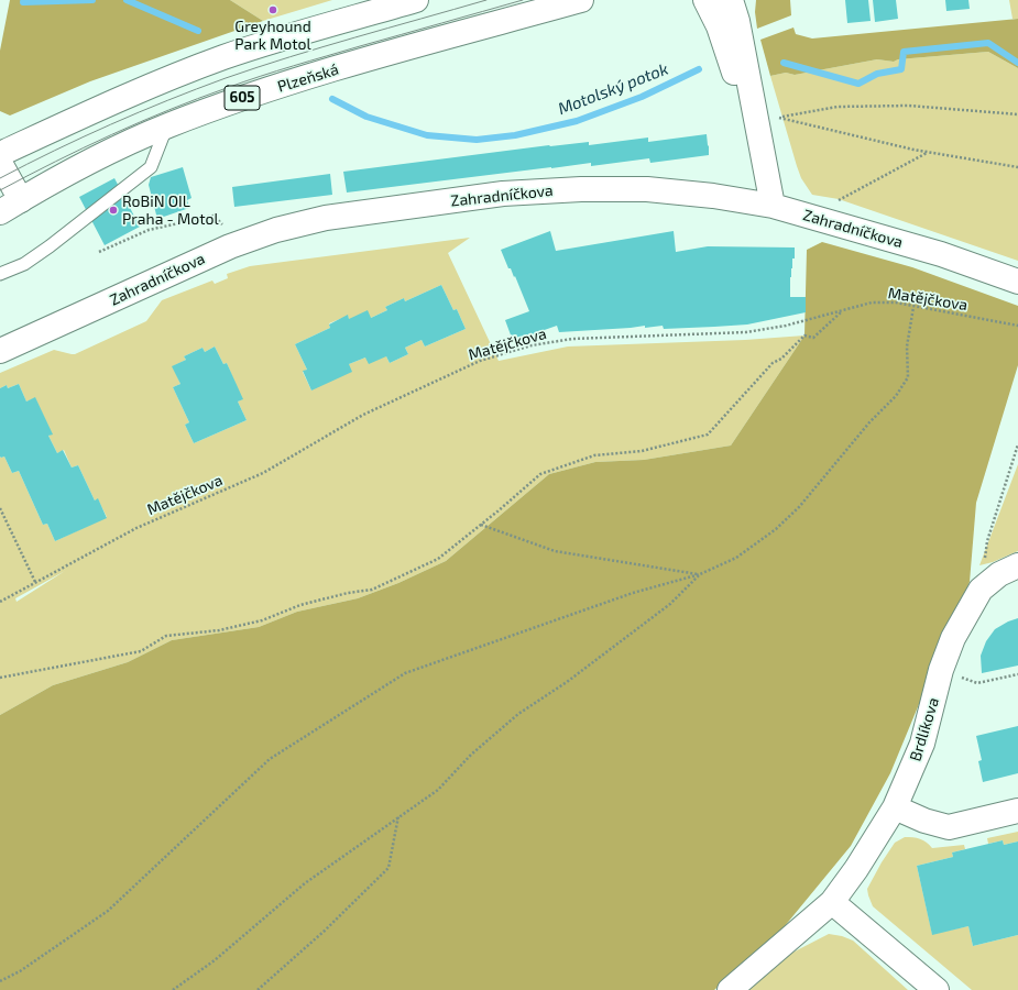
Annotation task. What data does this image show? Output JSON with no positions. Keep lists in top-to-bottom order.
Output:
{
  "streets": {
    "street": [
      "Plzeňská",
      "605",
      "Zahradníčkova",
      "Brdlíkova"
    ],
    "path": ["Matějčkova"]
  },
  "water": ["Motolský potok"],
  "places": ["Greyhound Park Motol", "RoBiN OIL Praha - Motol"]
}
